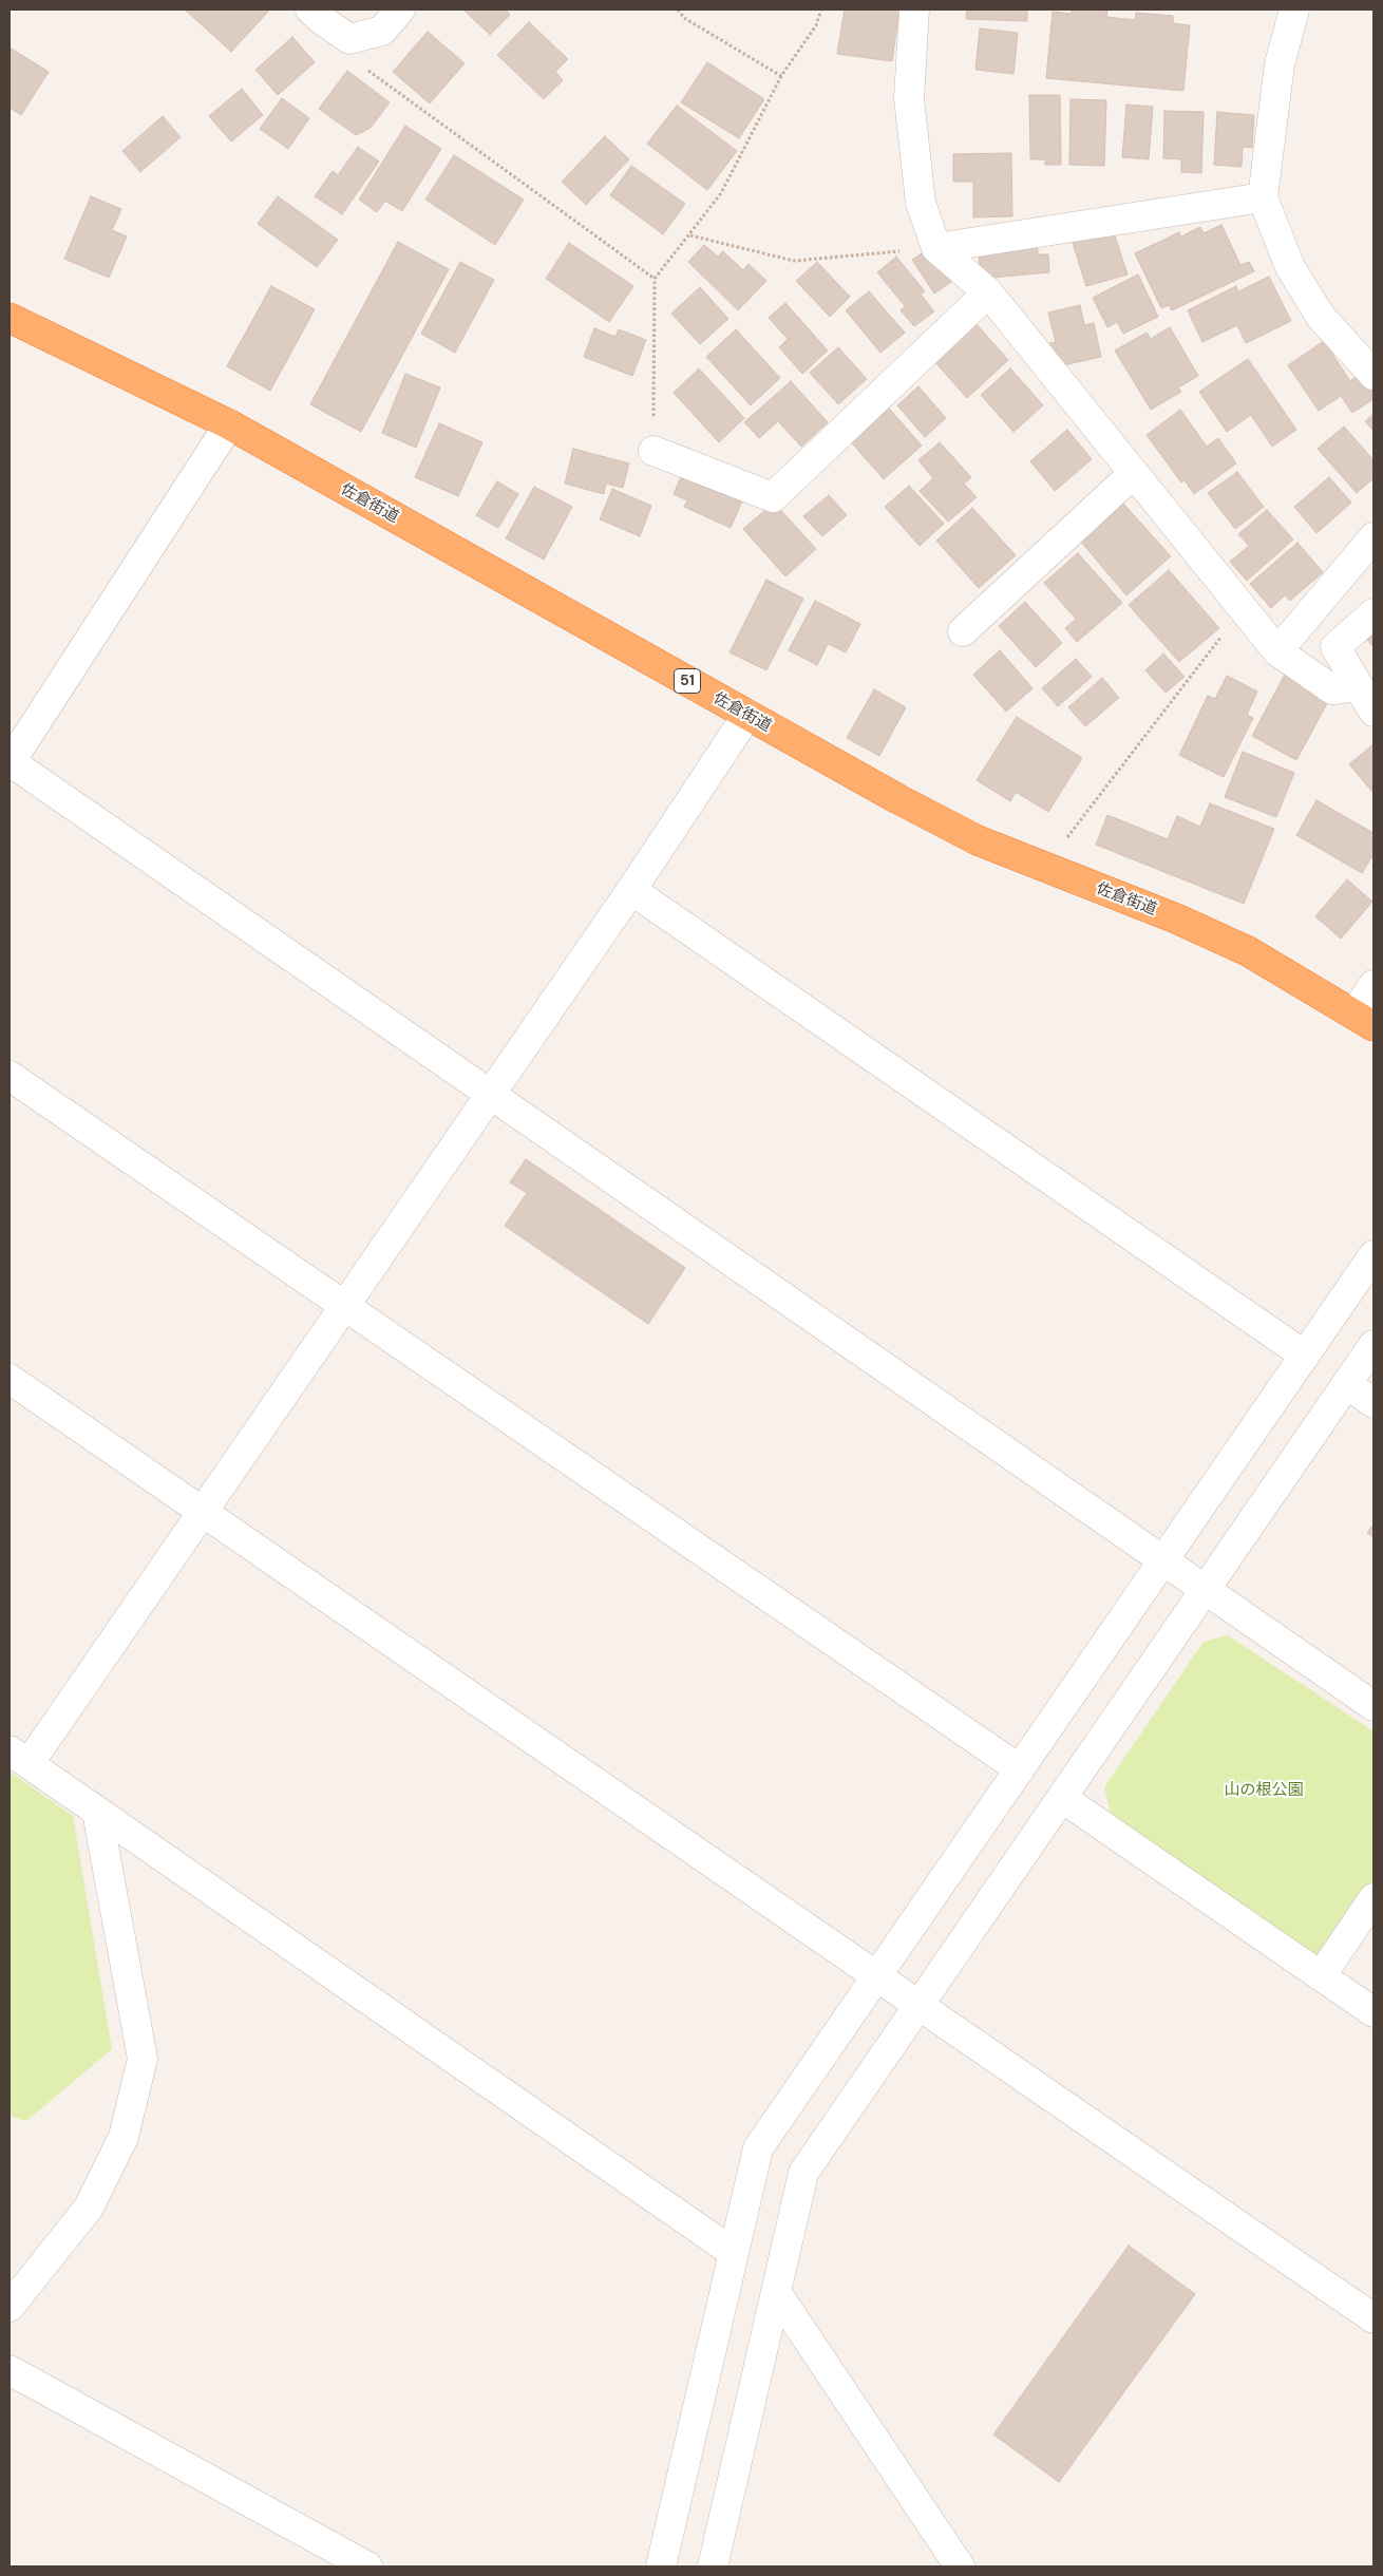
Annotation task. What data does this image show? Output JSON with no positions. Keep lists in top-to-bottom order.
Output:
{
  "streets": {
    "highway": ["佐倉街道", "51"]
  },
  "parks": ["山の根公園"]
}
